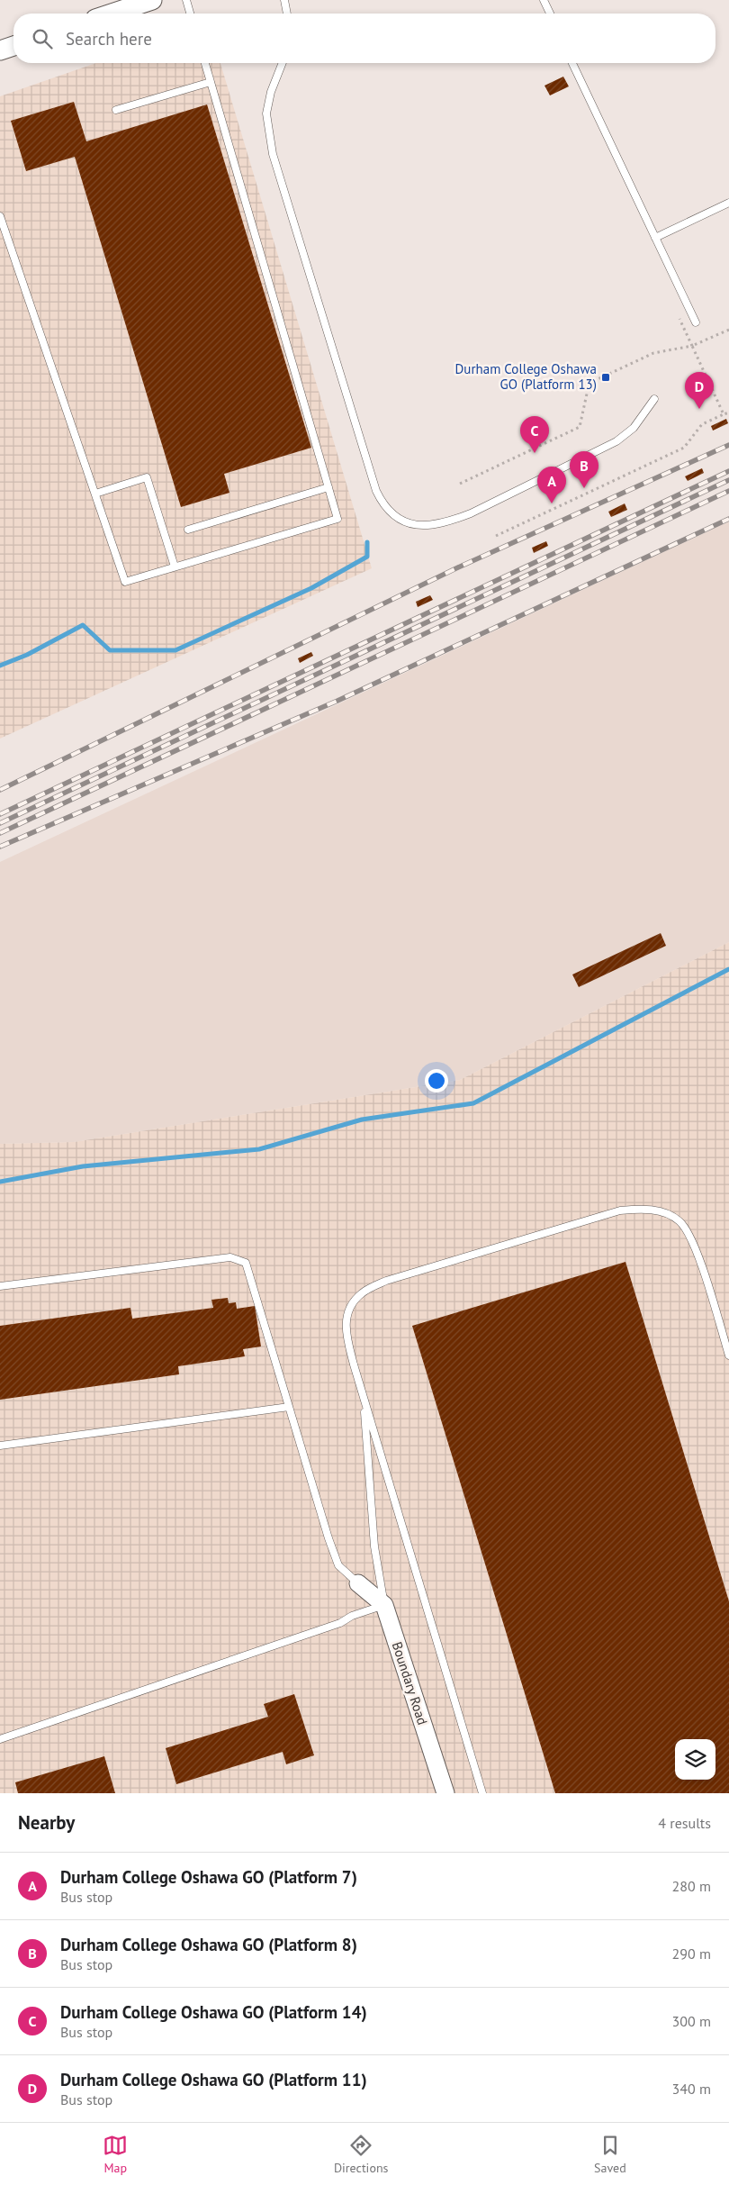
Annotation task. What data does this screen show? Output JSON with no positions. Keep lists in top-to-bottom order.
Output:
{
  "streets": {
    "street": ["Boundary Road"]
  },
  "places": {
    "transit": ["Durham College Oshawa GO (Platform 13)"]
  },
  "page": {
    "search": "Search here",
    "pins": [
      "D",
      "C",
      "B",
      "A"
    ],
    "heading": ["Nearby", "4 results"],
    "list": [
      {
        "mark": "A",
        "name": "Durham College Oshawa GO (Platform 7)",
        "note": "Bus stop",
        "value": "280 m"
      },
      {
        "mark": "B",
        "name": "Durham College Oshawa GO (Platform 8)",
        "note": "Bus stop",
        "value": "290 m"
      },
      {
        "mark": "C",
        "name": "Durham College Oshawa GO (Platform 14)",
        "note": "Bus stop",
        "value": "300 m"
      },
      {
        "mark": "D",
        "name": "Durham College Oshawa GO (Platform 11)",
        "note": "Bus stop",
        "value": "340 m"
      }
    ],
    "nav": ["Map", "Directions", "Saved"]
  }
}
